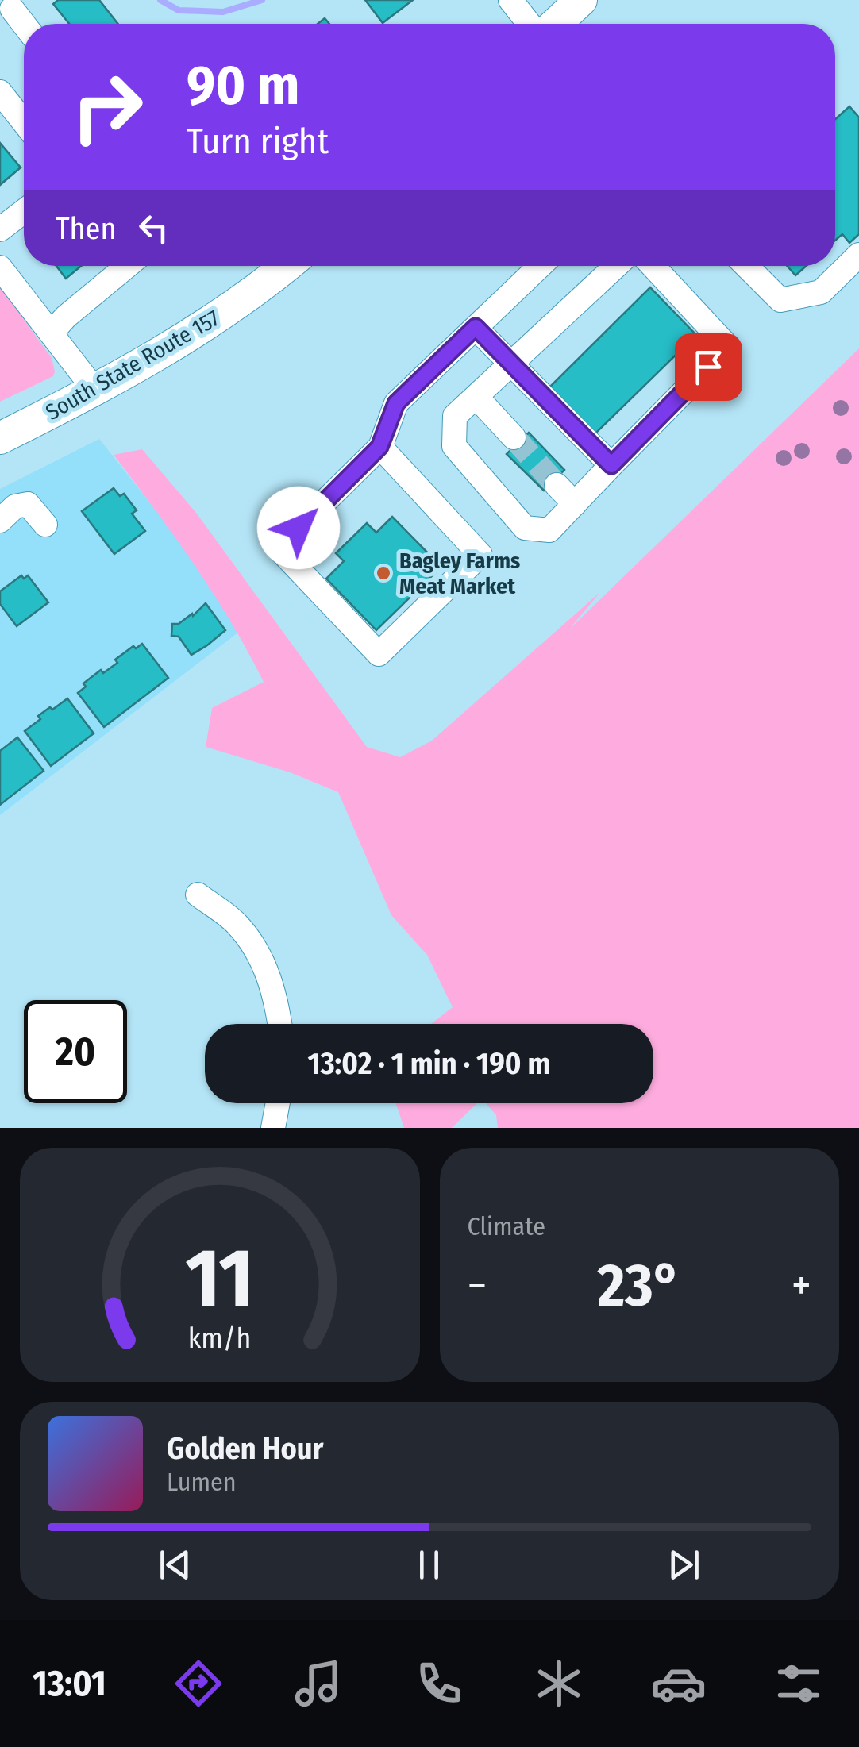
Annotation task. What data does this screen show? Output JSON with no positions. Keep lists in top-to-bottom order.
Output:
{
  "streets": {
    "main road": ["South State Route 157"]
  },
  "places": ["Bagley Farms Meat Market"],
  "page": {
    "turn": ["90 m", "Turn right"],
    "then": "Then",
    "limit": "20",
    "trip": "13:02 · 1 min · 190 m",
    "tile": "Climate",
    "heat": ["−", "23°", "+"],
    "song": ["Golden Hour", "Lumen"],
    "tabs": "13:01",
    "gauge": ["11", "km/h"]
  }
}
